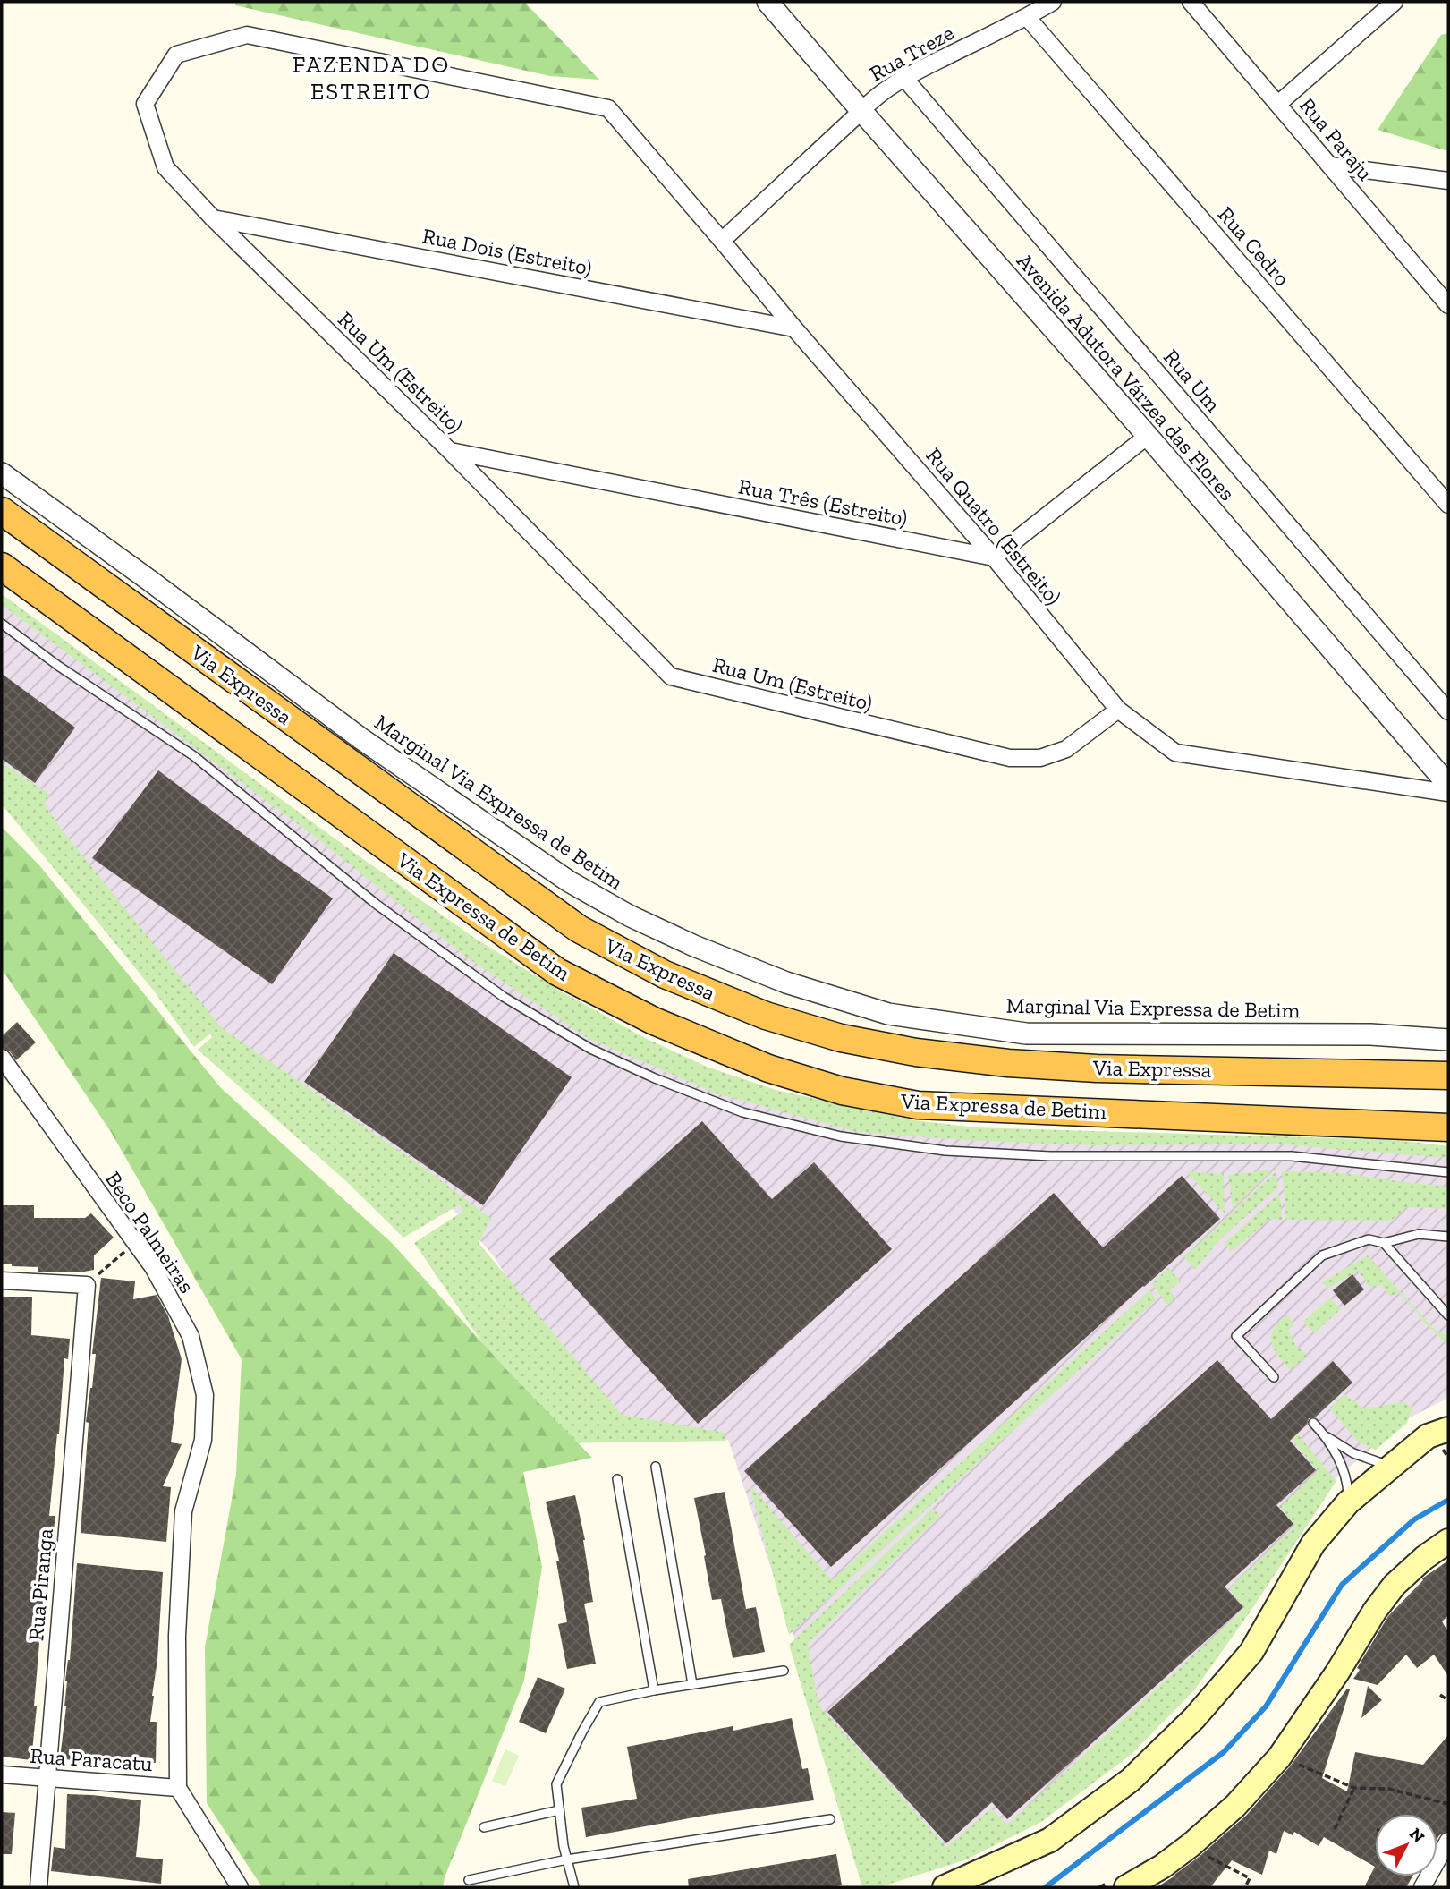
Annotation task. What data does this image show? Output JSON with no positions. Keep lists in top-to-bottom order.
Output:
{
  "streets": {
    "highway": ["Via Expressa", "Via Expressa de Betim"],
    "street": [
      "Rua Treze",
      "Rua Paraju",
      "Rua Cedro",
      "Rua Dois (Estreito)",
      "Rua Um (Estreito)",
      "Avenida Adutora Várzea das Flores",
      "Rua Um",
      "Rua Três (Estreito)",
      "Rua Quatro (Estreito)",
      "Marginal Via Expressa de Betim",
      "Beco Palmeiras",
      "Rua Piranga",
      "Rua Paracatu"
    ]
  },
  "crossings": [
    ["Rua Treze", "Rua Cedro"],
    ["Rua Treze", "Avenida Adutora Várzea das Flores"],
    ["Rua Treze", "Rua Um"],
    ["Rua Treze", "Rua Quatro (Estreito)"],
    ["Rua Dois (Estreito)", "Rua Um (Estreito)"],
    ["Rua Dois (Estreito)", "Rua Quatro (Estreito)"],
    ["Rua Um (Estreito)", "Rua Três (Estreito)"],
    ["Rua Um (Estreito)", "Rua Quatro (Estreito)"],
    ["Rua Três (Estreito)", "Rua Quatro (Estreito)"],
    ["Beco Palmeiras", "Rua Paracatu"],
    ["Rua Piranga", "Rua Paracatu"]
  ],
  "districts": ["FAZENDA DO ESTREITO"],
  "north": "top right"
}
